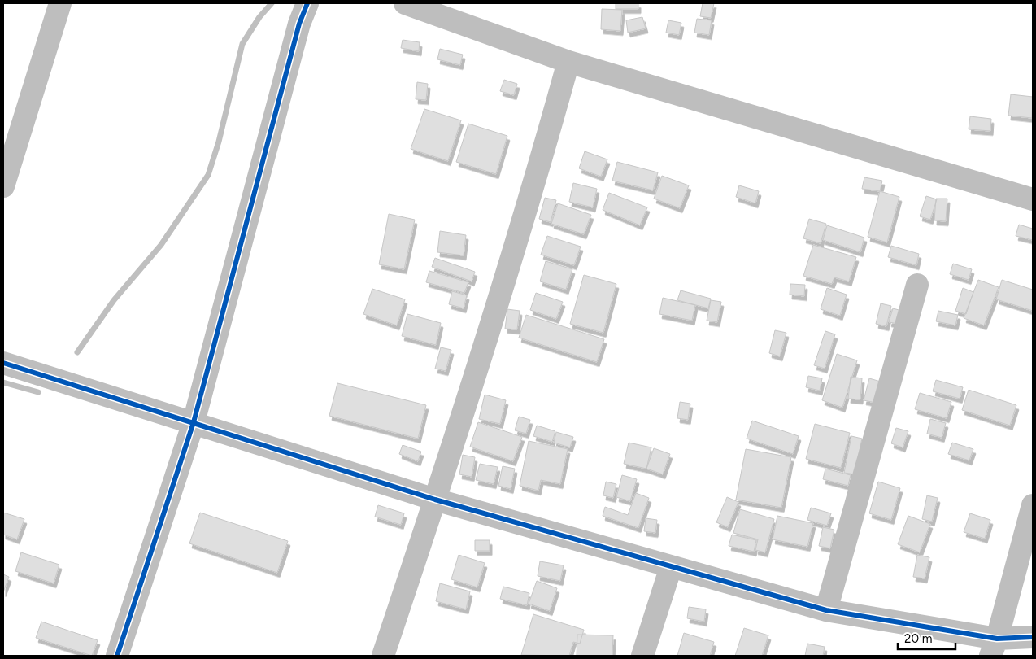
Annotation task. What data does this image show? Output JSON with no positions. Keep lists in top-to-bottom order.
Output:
{
  "scale_bar": "20 m"
}
